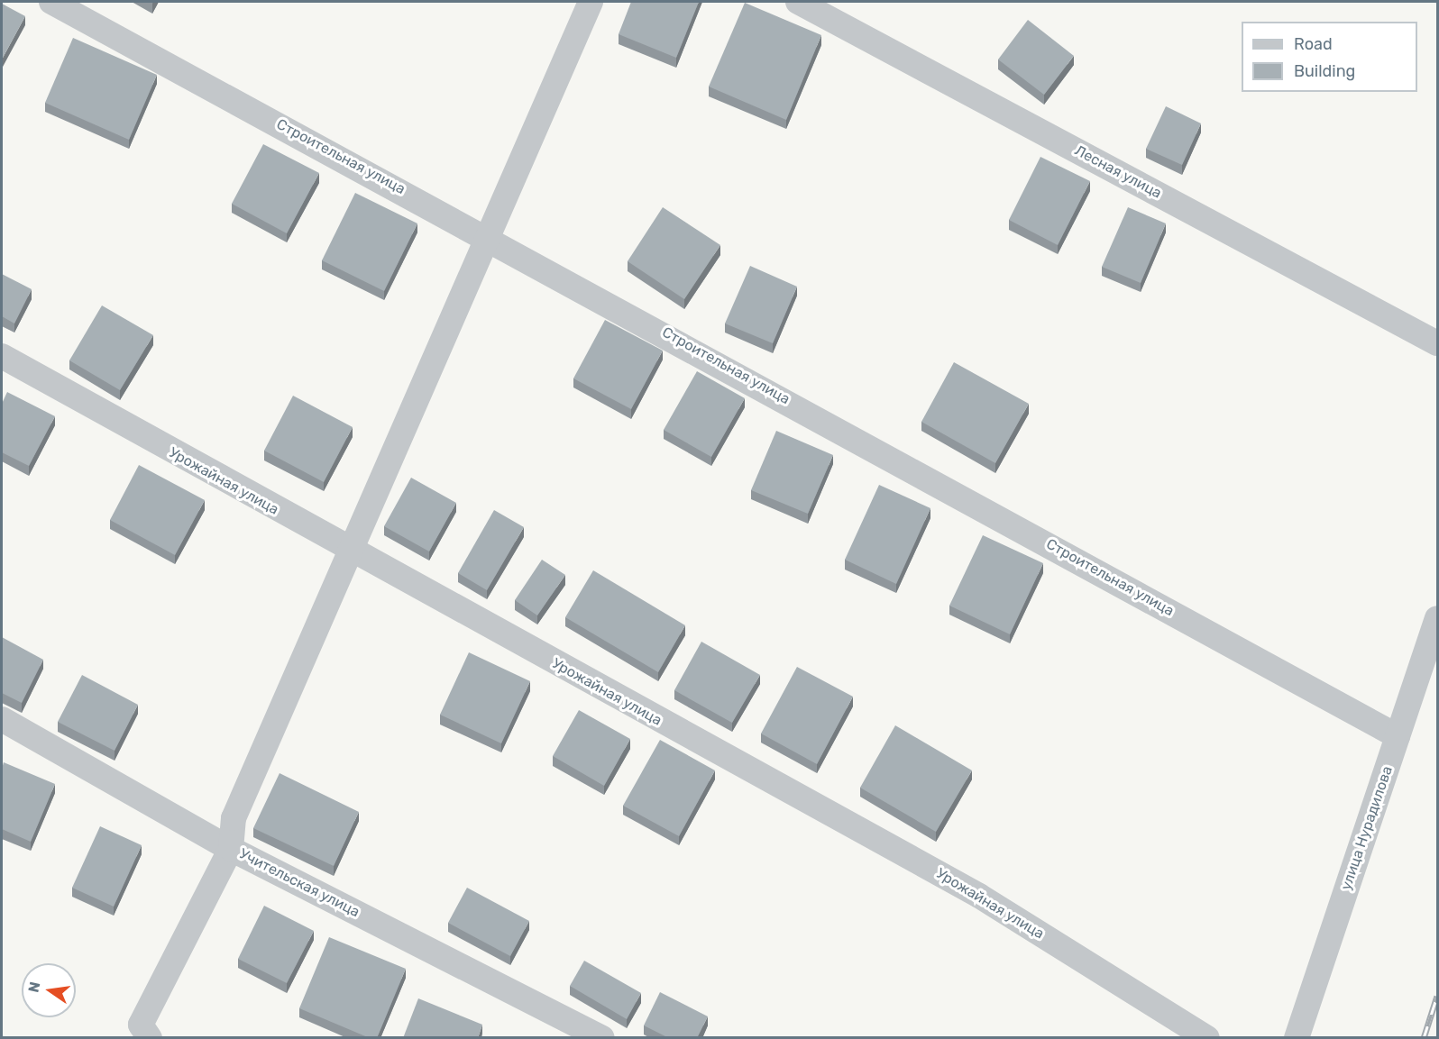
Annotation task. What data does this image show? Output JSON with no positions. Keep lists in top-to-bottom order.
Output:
{
  "streets": {
    "street": [
      "Строительная улица",
      "Лесная улица",
      "Урожайная улица",
      "улица Нурадилова",
      "Учительская улица"
    ]
  },
  "crossings": [
    ["Строительная улица", "улица Нурадилова"]
  ],
  "legend": ["Road", "Building"],
  "north": "left"
}
